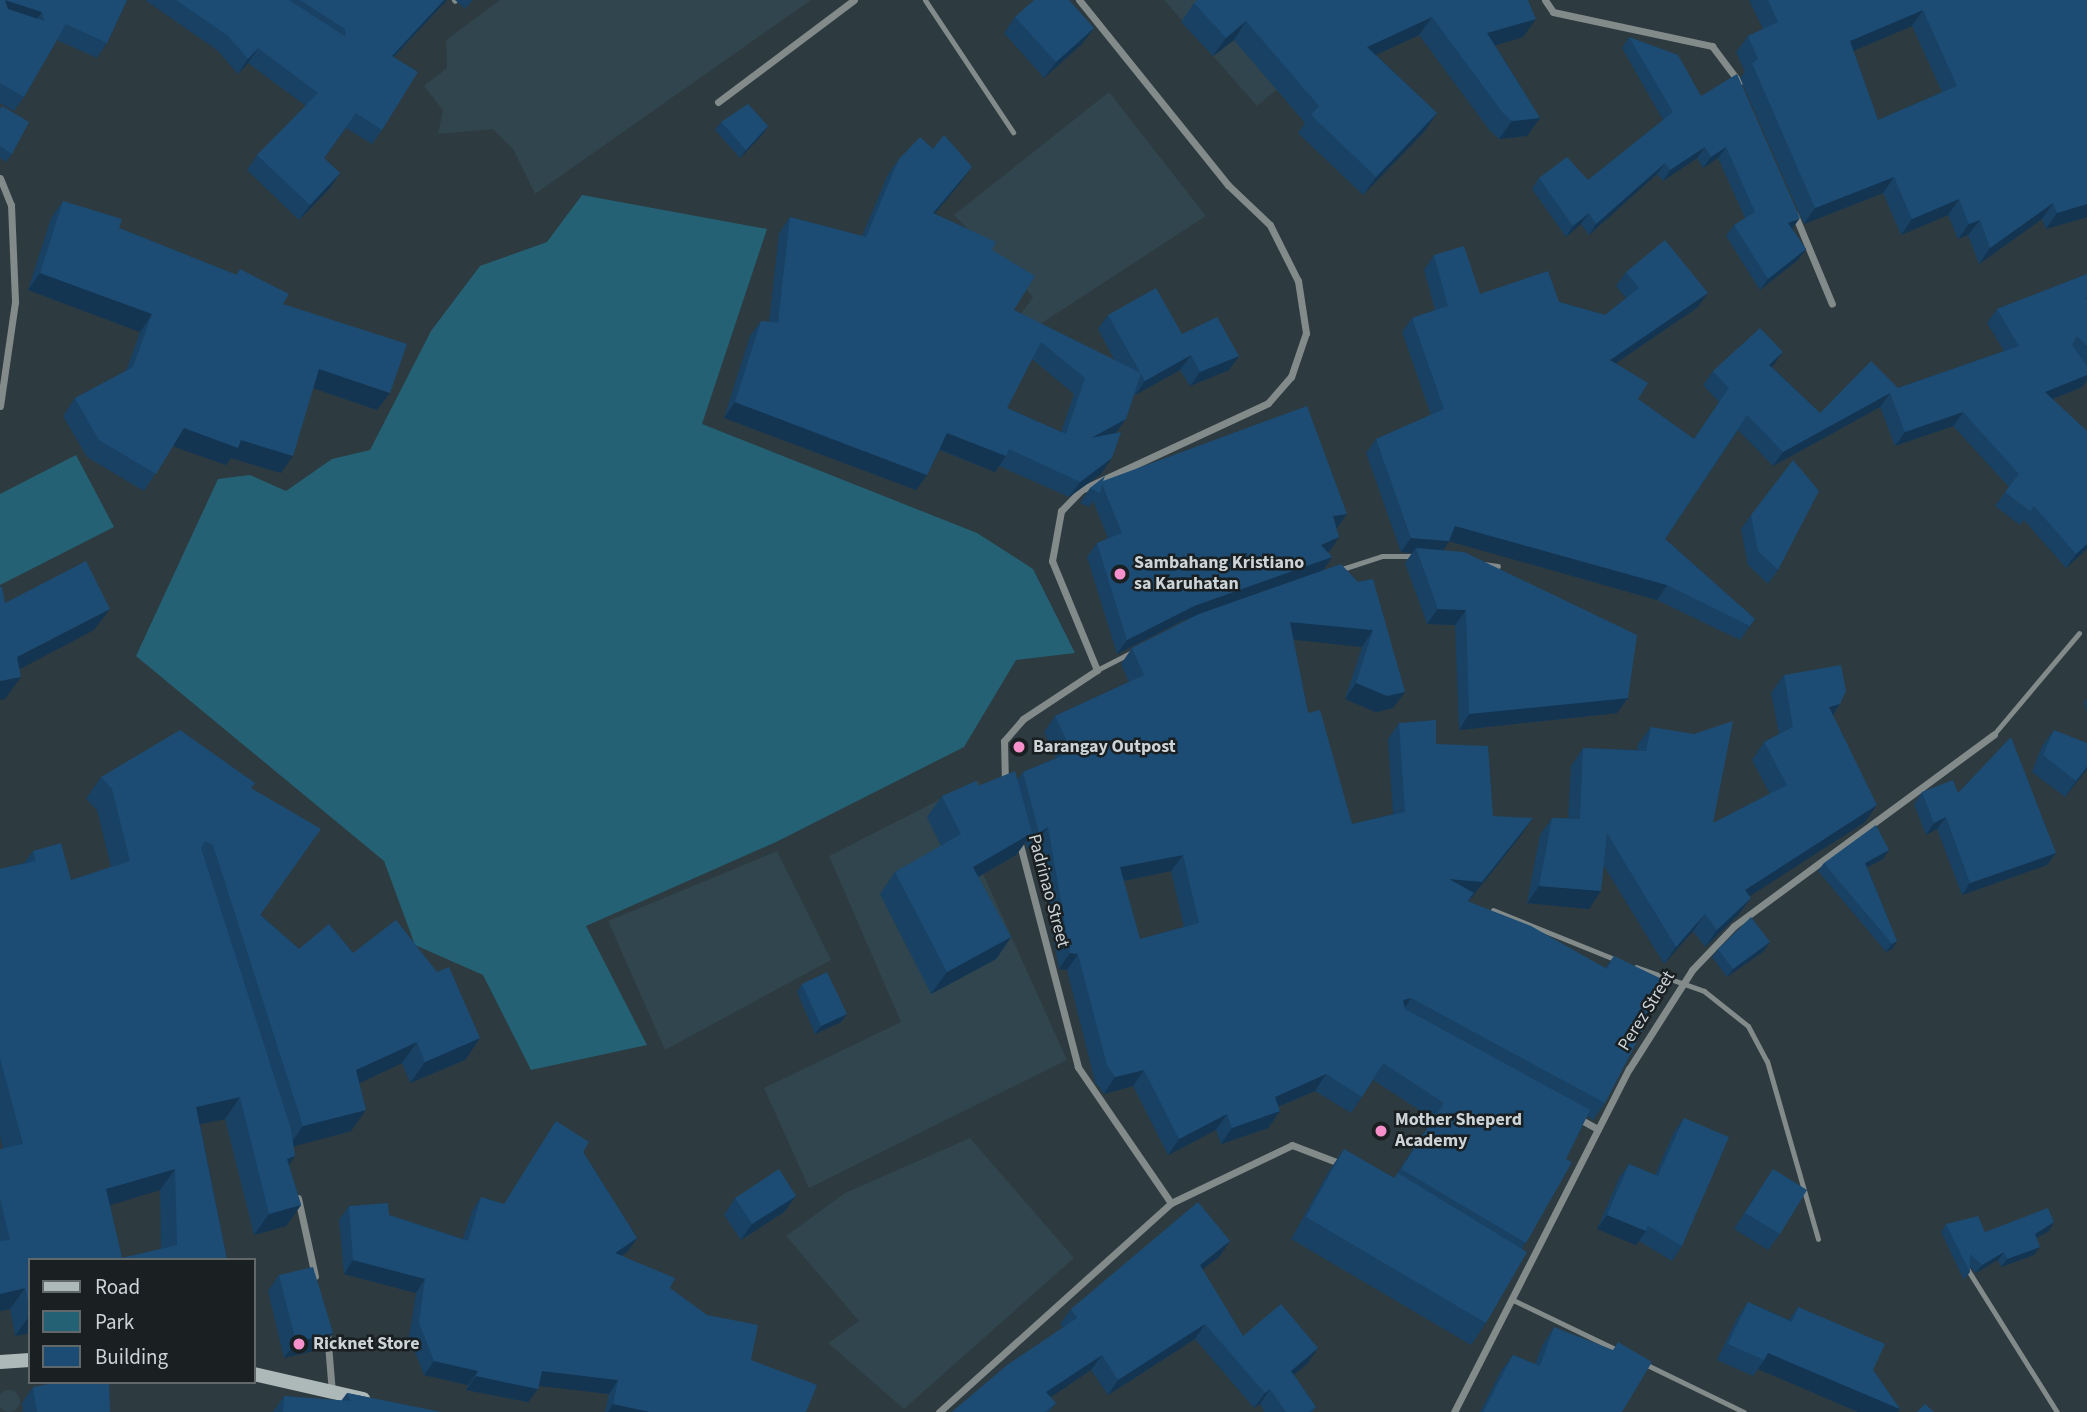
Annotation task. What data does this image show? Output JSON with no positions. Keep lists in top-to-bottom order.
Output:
{
  "streets": {
    "street": ["Padrinao Street", "Perez Street"]
  },
  "places": [
    "Sambahang Kristiano sa Karuhatan",
    "Barangay Outpost",
    "Mother Sheperd Academy",
    "Ricknet Store"
  ],
  "legend": ["Road", "Park", "Building"]
}
